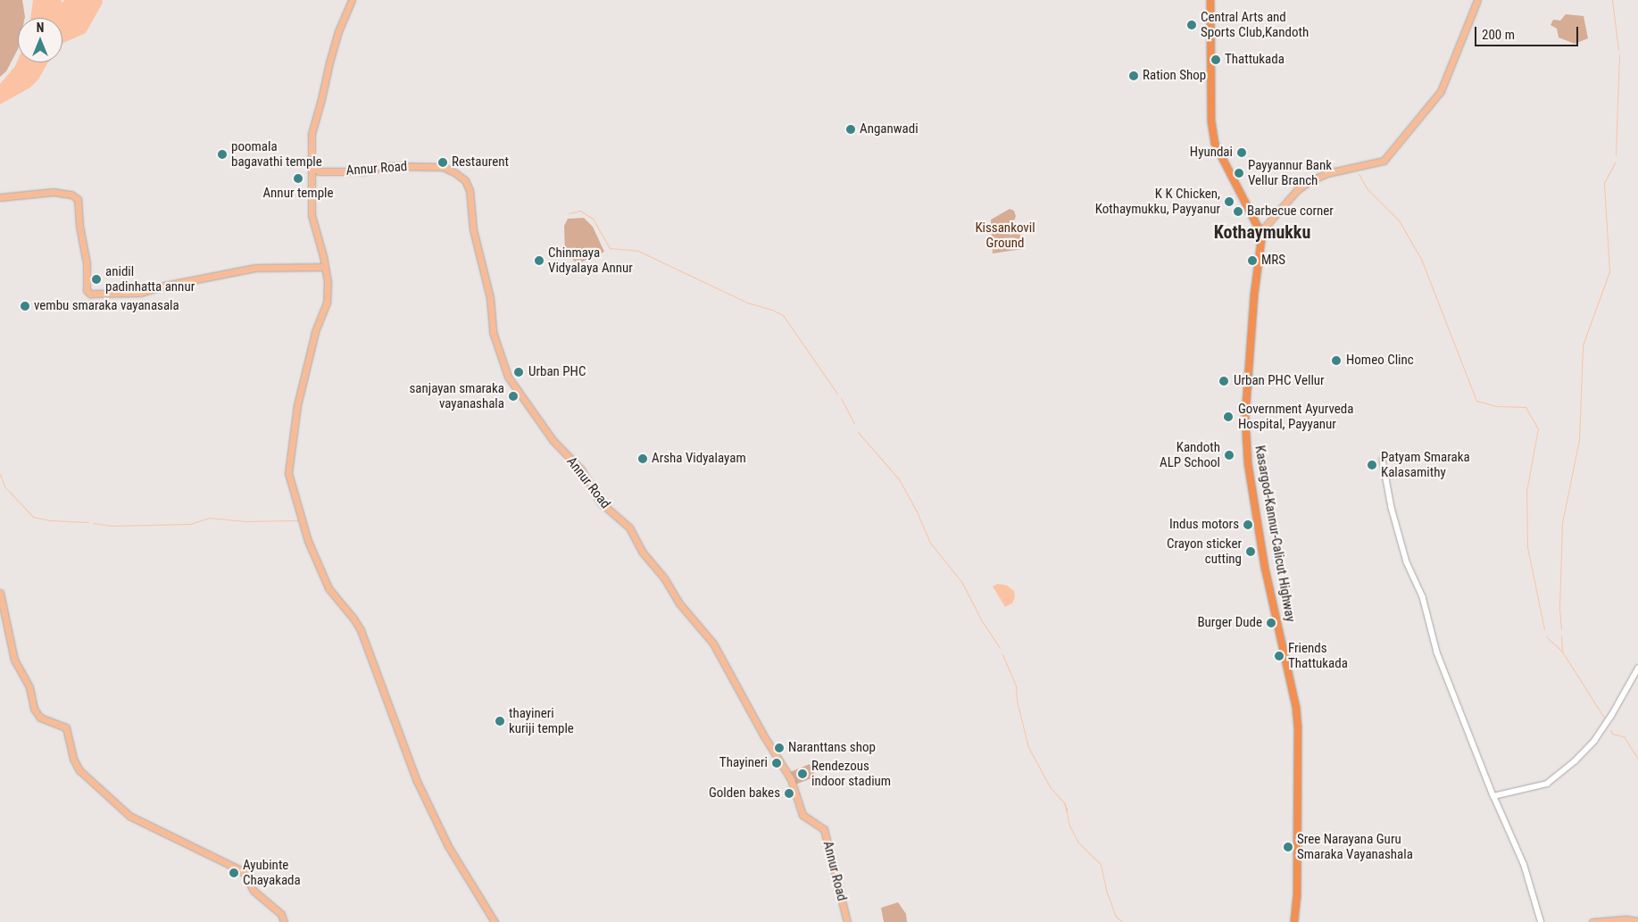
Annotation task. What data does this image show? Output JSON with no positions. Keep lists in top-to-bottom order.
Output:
{
  "streets": {
    "highway": ["Kasargod-Kannur-Calicut Highway"],
    "main road": ["Annur Road"]
  },
  "districts": ["Kothaymukku"],
  "parks": ["Kissankovil Ground"],
  "places": [
    "Central Arts and Sports Club,Kandoth",
    "Thattukada",
    "Ration Shop",
    "Anganwadi",
    "Hyundai",
    "poomala bagavathi temple",
    "Restaurent",
    "Payyannur Bank Vellur Branch",
    "Annur temple",
    "K K Chicken, Kothaymukku, Payyanur",
    "Barbecue corner",
    "Chinmaya Vidyalaya Annur",
    "MRS",
    "anidil padinhatta annur",
    "vembu smaraka vayanasala",
    "Homeo Clinc",
    "Urban PHC",
    "Urban PHC Vellur",
    "sanjayan smaraka vayanashala",
    "Government Ayurveda Hospital, Payyanur",
    "Kandoth ALP School",
    "Arsha Vidyalayam",
    "Patyam Smaraka Kalasamithy",
    "Indus motors",
    "Crayon sticker cutting",
    "Burger Dude",
    "Friends Thattukada",
    "thayineri kuriji temple",
    "Naranttans shop",
    "Thayineri",
    "Rendezous indoor stadium",
    "Golden bakes",
    "Sree Narayana Guru Smaraka Vayanashala",
    "Ayubinte Chayakada"
  ],
  "scale_bar": "200 m",
  "north": "top"
}
